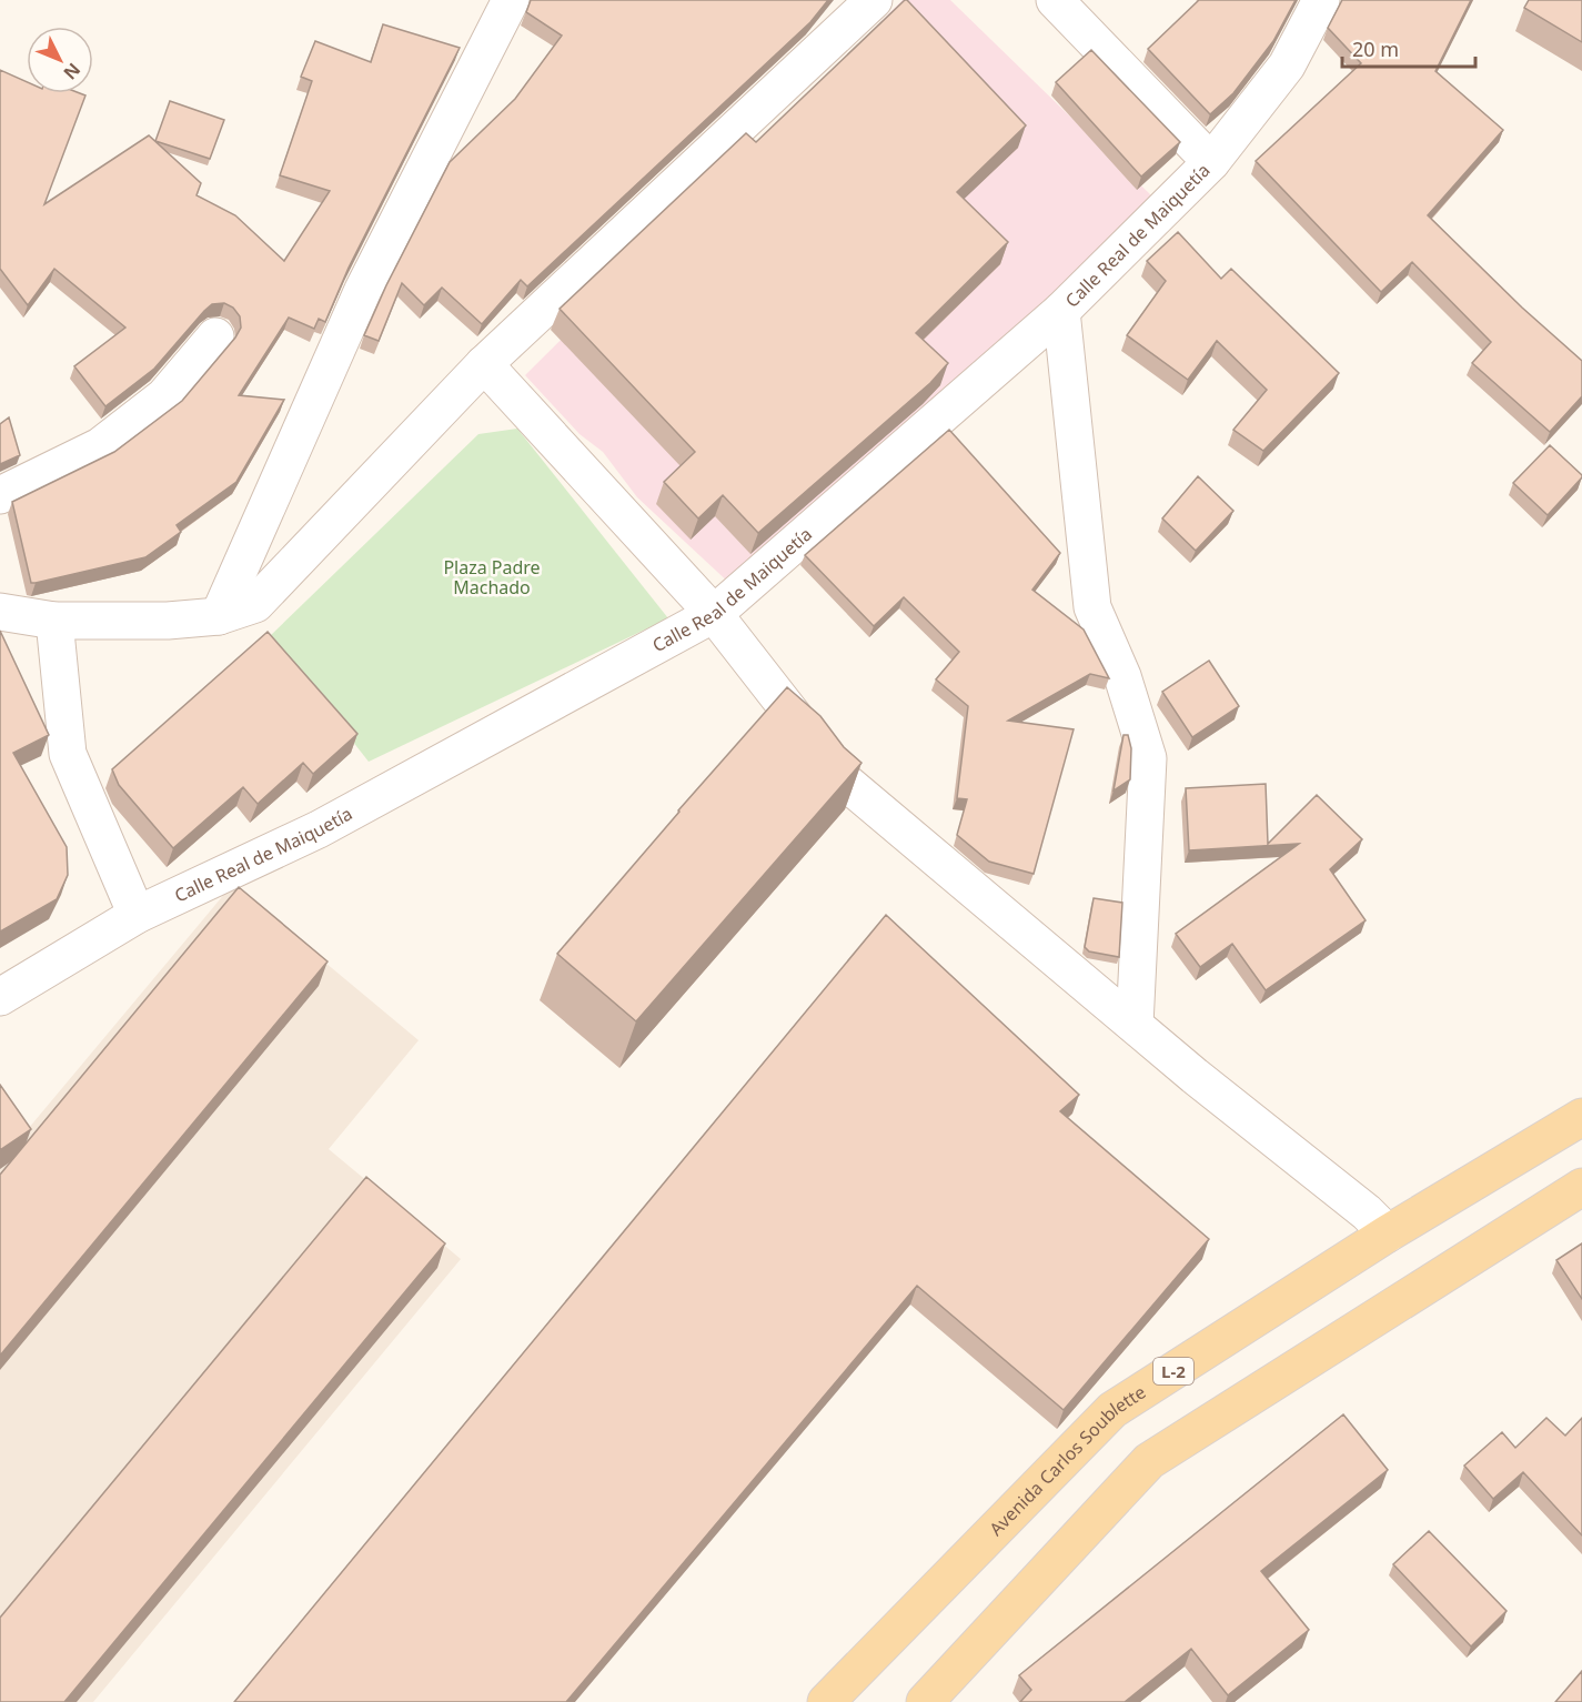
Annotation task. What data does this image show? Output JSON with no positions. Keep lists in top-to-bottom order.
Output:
{
  "streets": {
    "main road": ["L-2", "Avenida Carlos Soublette"],
    "street": ["Calle Real de Maiquetía"]
  },
  "parks": ["Plaza Padre Machado"],
  "scale_bar": "20 m",
  "north": "bottom right"
}
